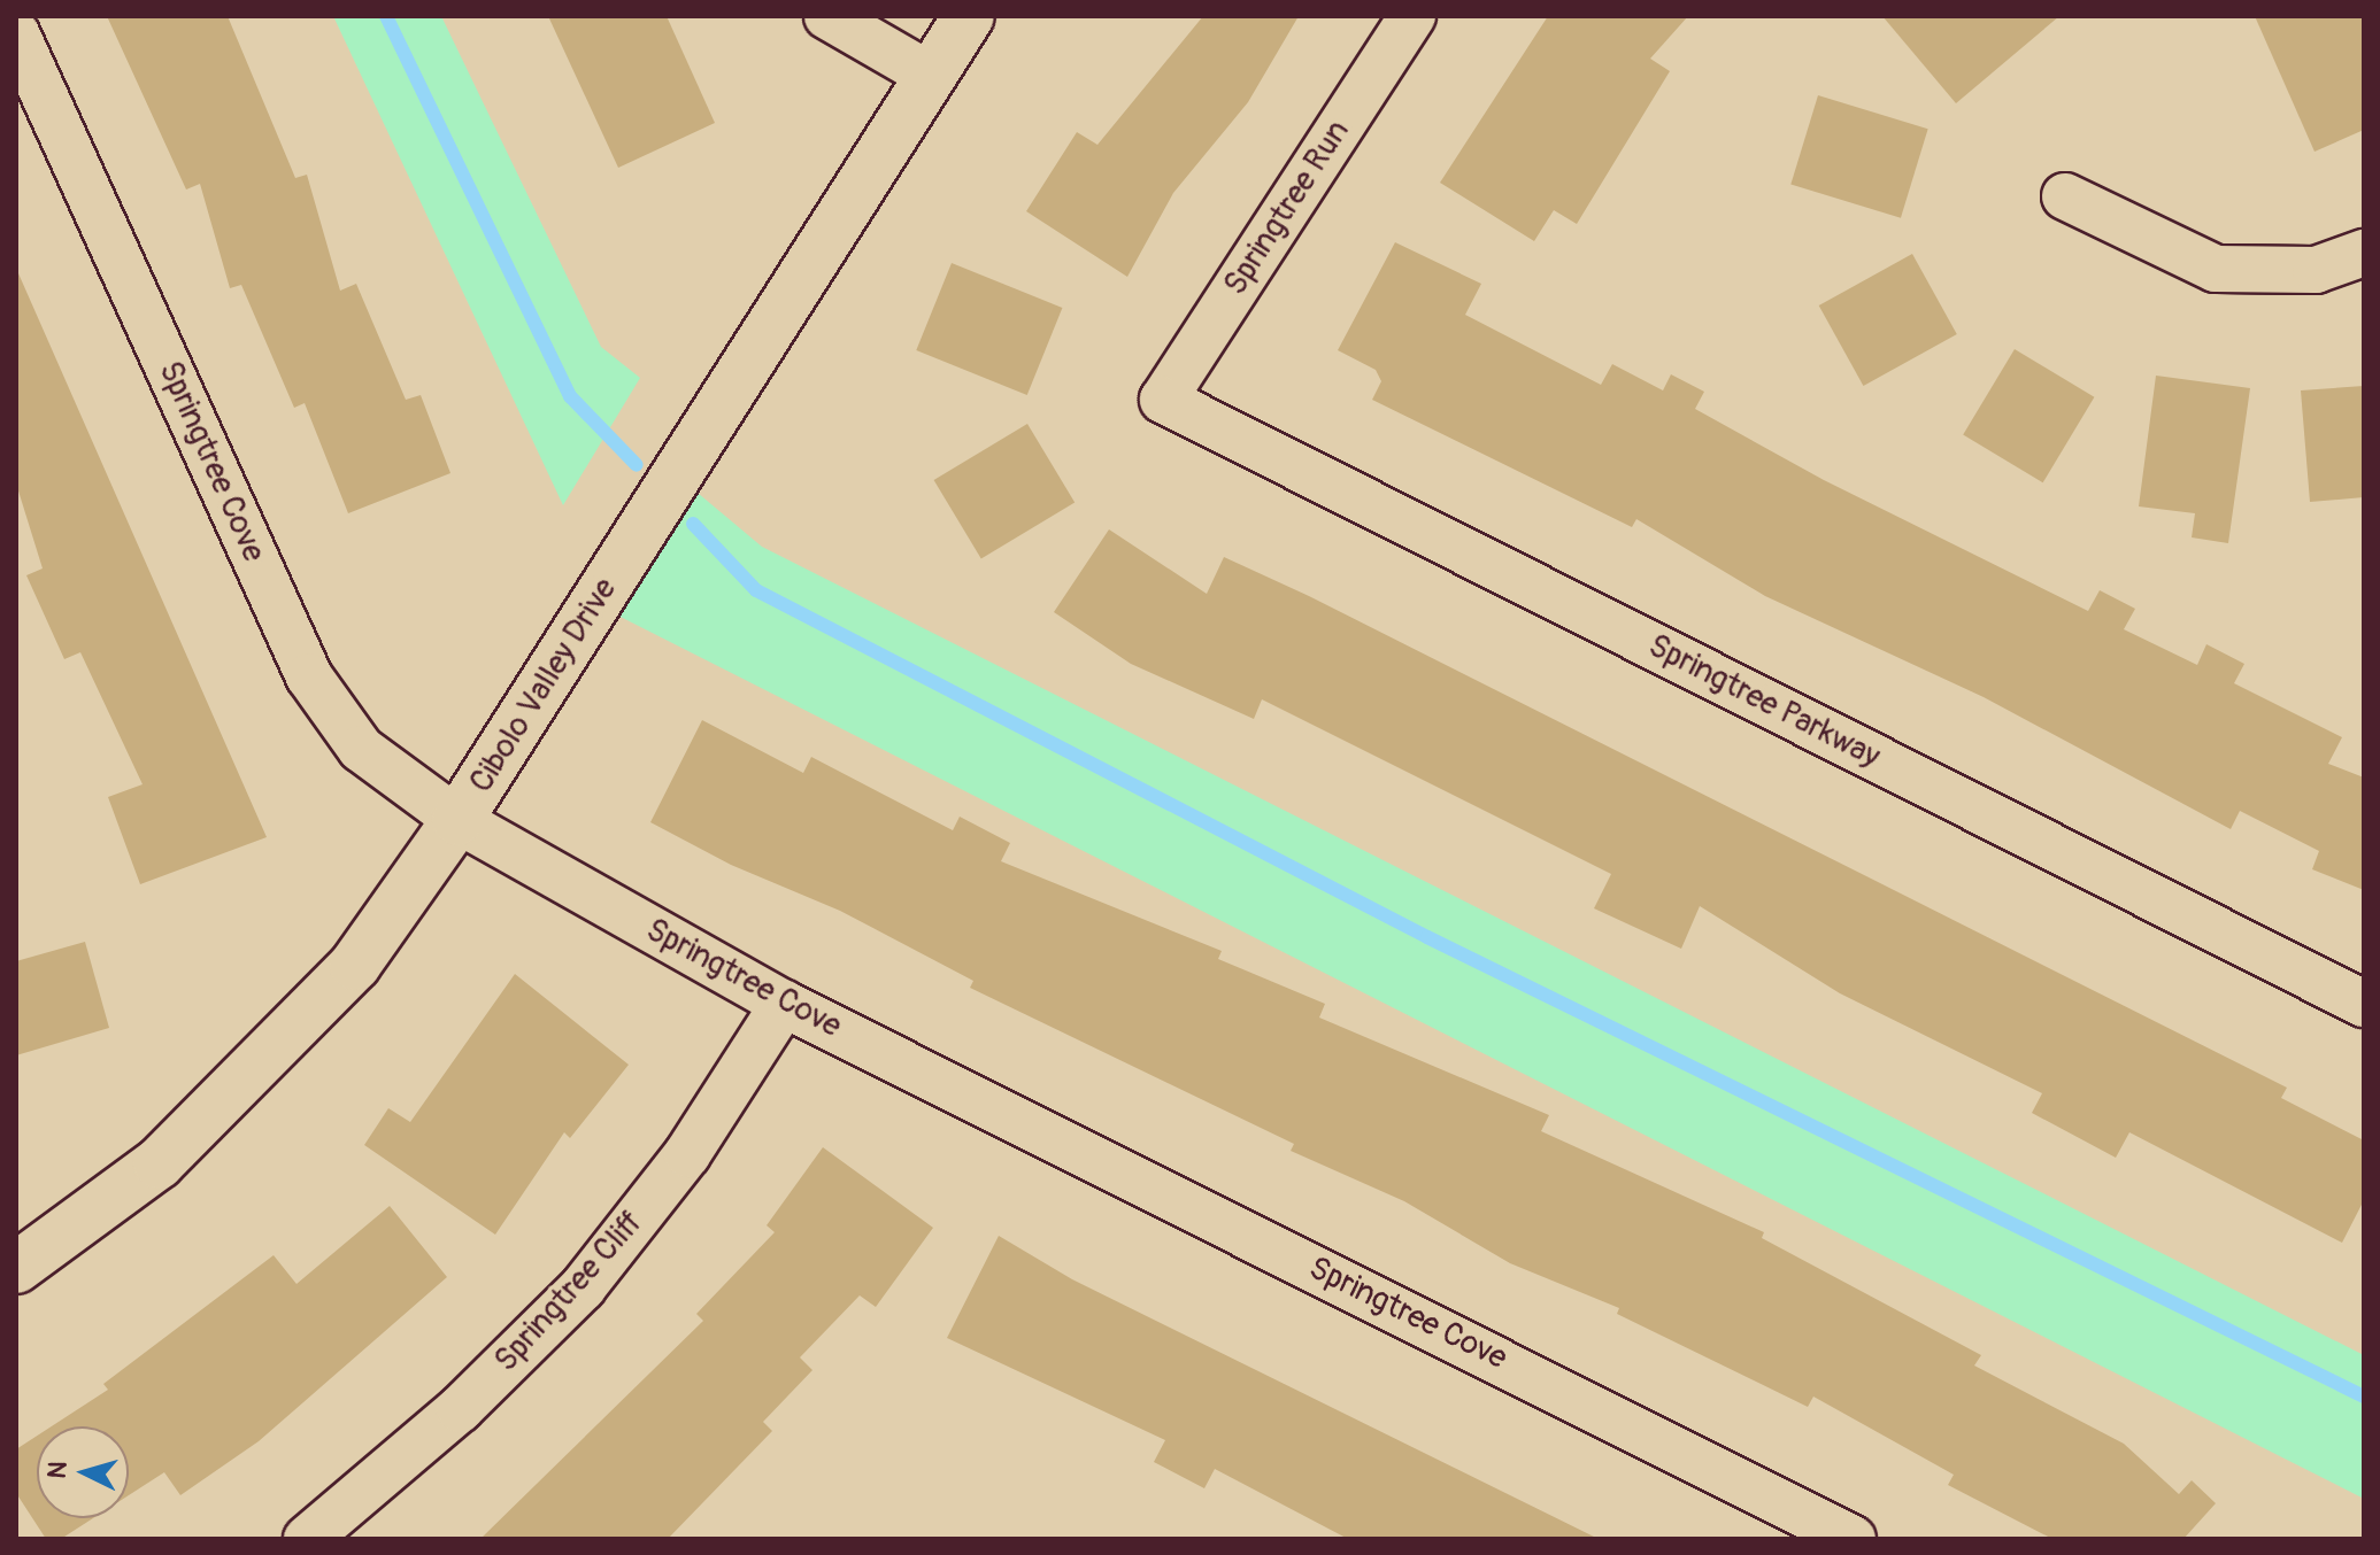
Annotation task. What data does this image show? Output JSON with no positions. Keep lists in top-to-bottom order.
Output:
{
  "streets": {
    "main road": ["Cibolo Valley Drive"],
    "street": [
      "Springtree Run",
      "Springtree Cove",
      "Springtree Parkway",
      "Springtree Cliff"
    ]
  },
  "crossings": [
    ["Springtree Run", "Springtree Parkway"],
    ["Springtree Cove", "Cibolo Valley Drive"],
    ["Springtree Cove", "Springtree Cliff"]
  ],
  "north": "left"
}
